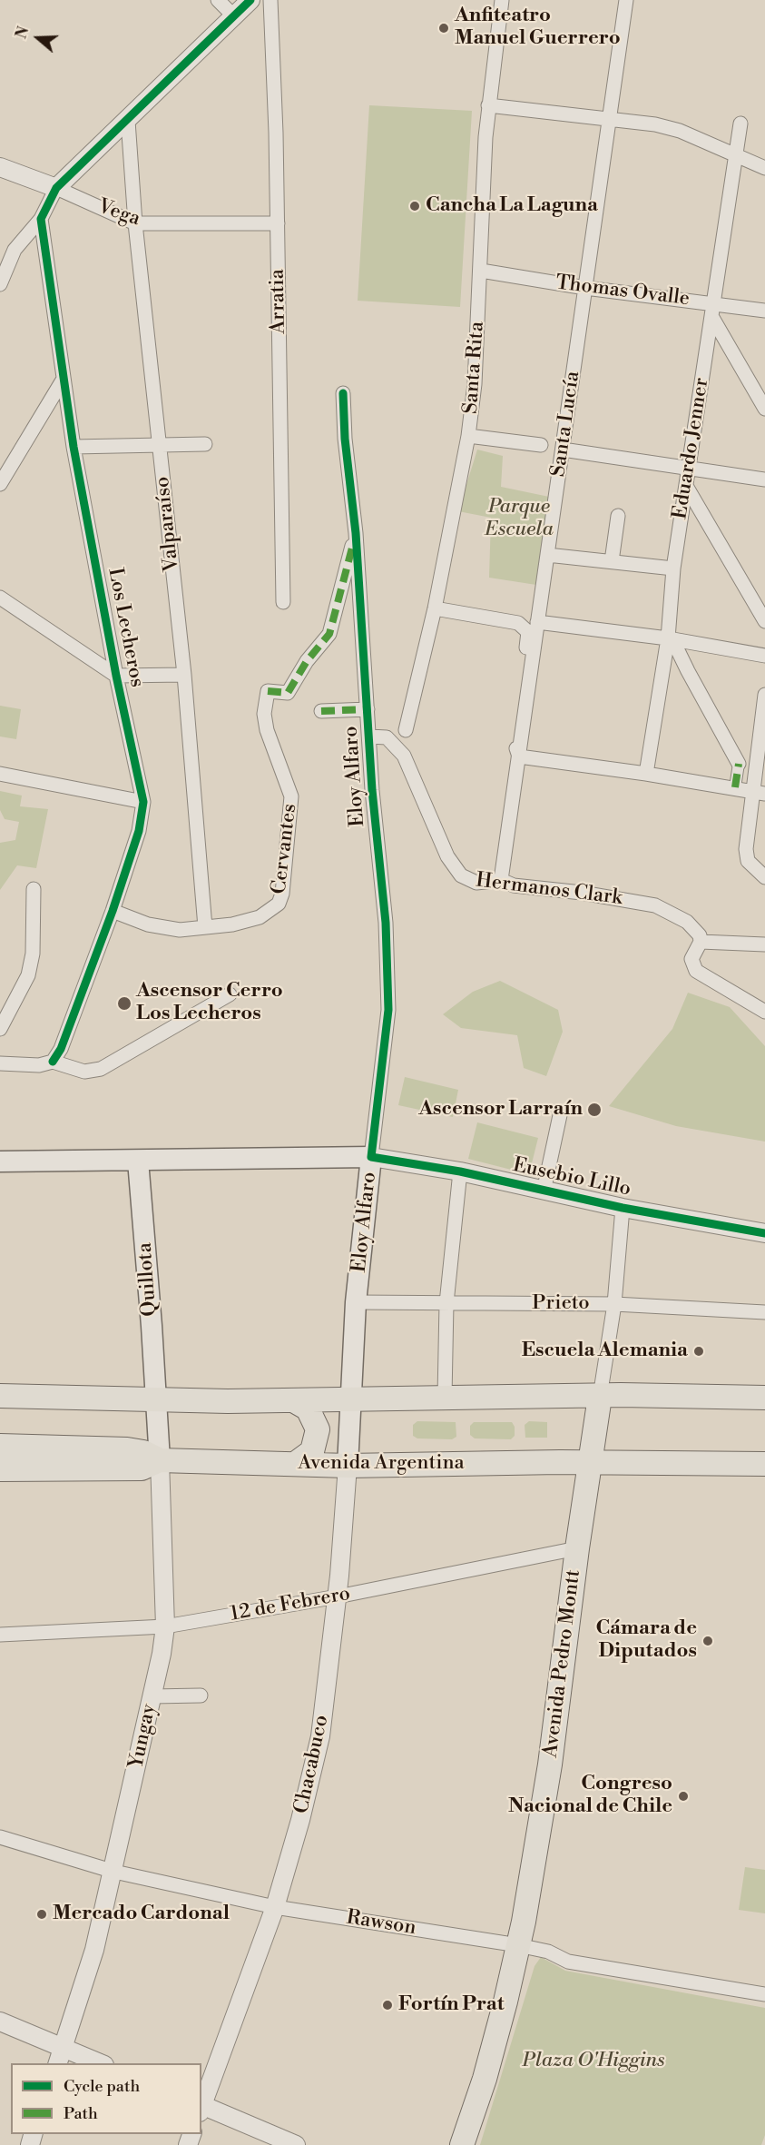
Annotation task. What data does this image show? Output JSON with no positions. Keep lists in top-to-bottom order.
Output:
{
  "streets": {
    "main road": [
      "Eloy Alfaro",
      "Eusebio Lillo",
      "Quillota",
      "Avenida Argentina",
      "Avenida Pedro Montt",
      "Yungay",
      "Chacabuco"
    ],
    "street": [
      "Vega",
      "Thomas Ovalle",
      "Arratia",
      "Santa Rita",
      "Santa Lucía",
      "Eduardo Jenner",
      "Valparaíso",
      "Los Lecheros",
      "Cervantes",
      "Hermanos Clark",
      "Prieto",
      "12 de Febrero",
      "Rawson"
    ]
  },
  "crossings": [
    ["Vega", "Arratia"],
    ["Vega", "Valparaíso"],
    ["Thomas Ovalle", "Santa Rita"],
    ["Thomas Ovalle", "Santa Lucía"],
    ["Thomas Ovalle", "Eduardo Jenner"],
    ["Santa Lucía", "Hermanos Clark"],
    ["Valparaíso", "Cervantes"],
    ["Los Lecheros", "Cervantes"],
    ["Eloy Alfaro", "Cervantes"],
    ["Eloy Alfaro", "Hermanos Clark"],
    ["Eloy Alfaro", "Eusebio Lillo"],
    ["Eloy Alfaro", "Prieto"],
    ["Eloy Alfaro", "Chacabuco"],
    ["Eusebio Lillo", "Quillota"],
    ["Eusebio Lillo", "Avenida Pedro Montt"],
    ["Quillota", "Yungay"],
    ["Prieto", "Avenida Pedro Montt"],
    ["Avenida Argentina", "Avenida Pedro Montt"],
    ["Avenida Argentina", "Yungay"],
    ["Avenida Argentina", "Chacabuco"],
    ["12 de Febrero", "Avenida Pedro Montt"],
    ["12 de Febrero", "Yungay"],
    ["12 de Febrero", "Chacabuco"],
    ["Avenida Pedro Montt", "Rawson"],
    ["Yungay", "Rawson"],
    ["Chacabuco", "Rawson"]
  ],
  "parks": ["Parque Escuela", "Plaza O'Higgins"],
  "places": [
    "Anfiteatro Manuel Guerrero",
    "Cancha La Laguna",
    "Ascensor Cerro Los Lecheros",
    "Ascensor Larraín",
    "Escuela Alemania",
    "Cámara de Diputados",
    "Congreso Nacional de Chile",
    "Mercado Cardonal",
    "Fortín Prat"
  ],
  "legend": ["Cycle path", "Path"],
  "north": "left"
}
